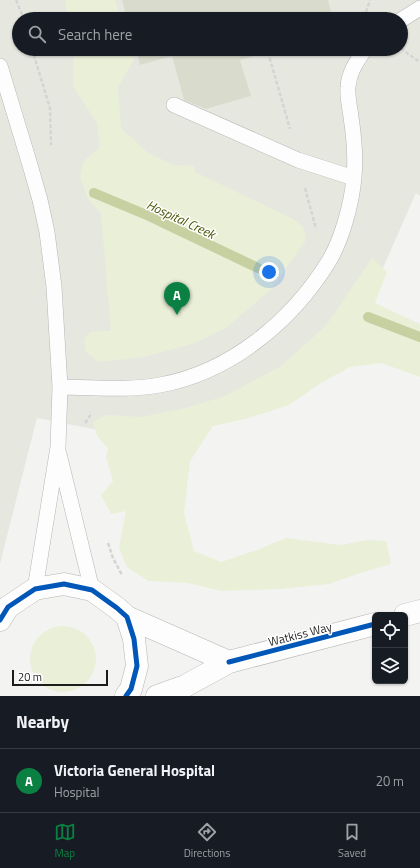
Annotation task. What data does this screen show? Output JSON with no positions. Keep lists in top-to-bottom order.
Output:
{
  "streets": {
    "street": ["Watkiss Way"]
  },
  "water": ["Hospital Creek"],
  "scale_bar": "20 m",
  "page": {
    "search": "Search here",
    "pins": "A",
    "scale": "20 m",
    "heading": "Nearby",
    "list": [
      {
        "mark": "A",
        "name": "Victoria General Hospital",
        "note": "Hospital",
        "value": "20 m"
      }
    ],
    "nav": ["Map", "Directions", "Saved"]
  }
}
